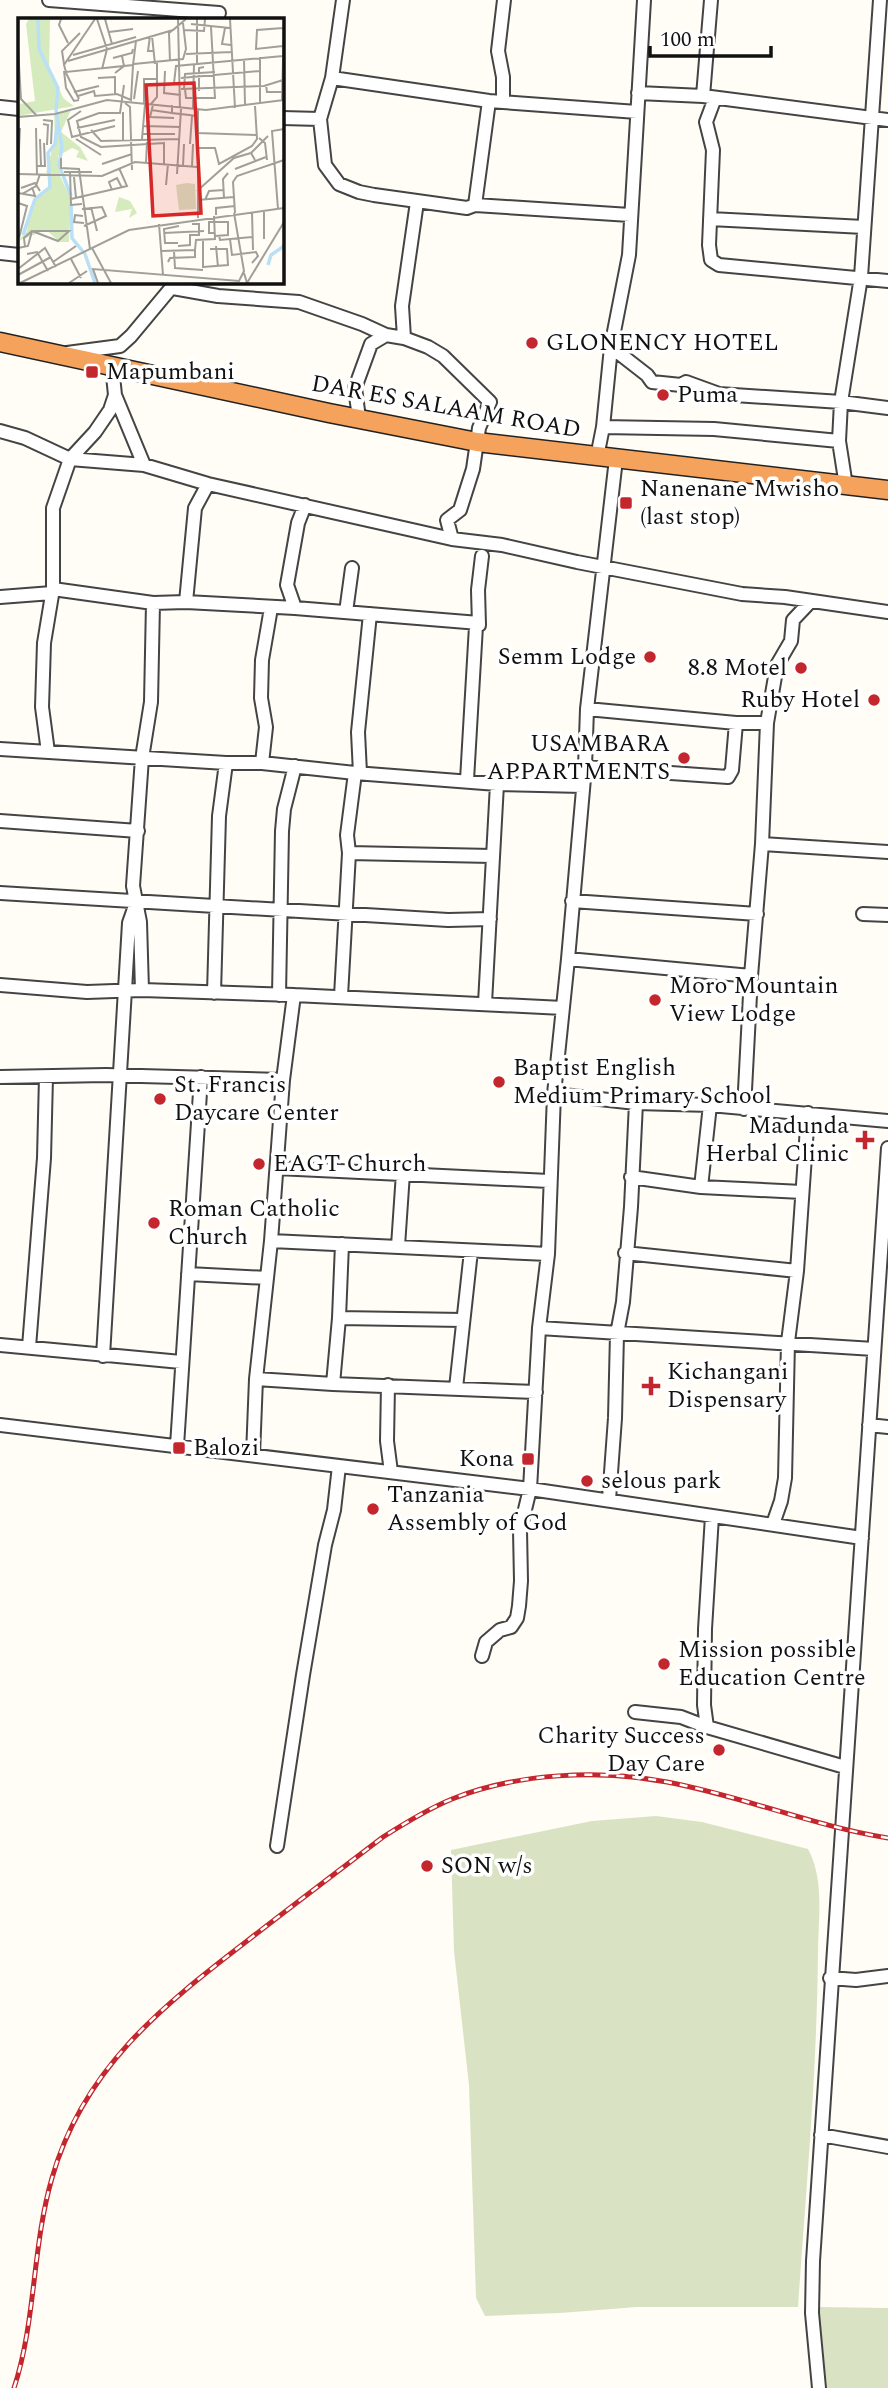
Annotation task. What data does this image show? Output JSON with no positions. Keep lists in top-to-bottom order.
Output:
{
  "streets": {
    "highway": ["DAR ES SALAAM ROAD"]
  },
  "places": {
    "other": [
      "GLONENCY HOTEL",
      "Puma",
      "Semm Lodge",
      "8.8 Motel",
      "Ruby Hotel",
      "USAMBARA APPARTMENTS",
      "Moro Mountain View Lodge",
      "Baptist English Medium Primary School",
      "St. Francis Daycare Center",
      "EAGT Church",
      "Roman Catholic Church",
      "selous park",
      "Tanzania Assembly of God",
      "Mission possible Education Centre",
      "Charity Success Day Care",
      "SON w/s"
    ],
    "transit": [
      "Mapumbani",
      "Nanenane Mwisho (last stop)",
      "Balozi",
      "Kona"
    ],
    "health": ["Madunda Herbal Clinic", "Kichangani Dispensary"]
  },
  "scale_bar": "100 m"
}
